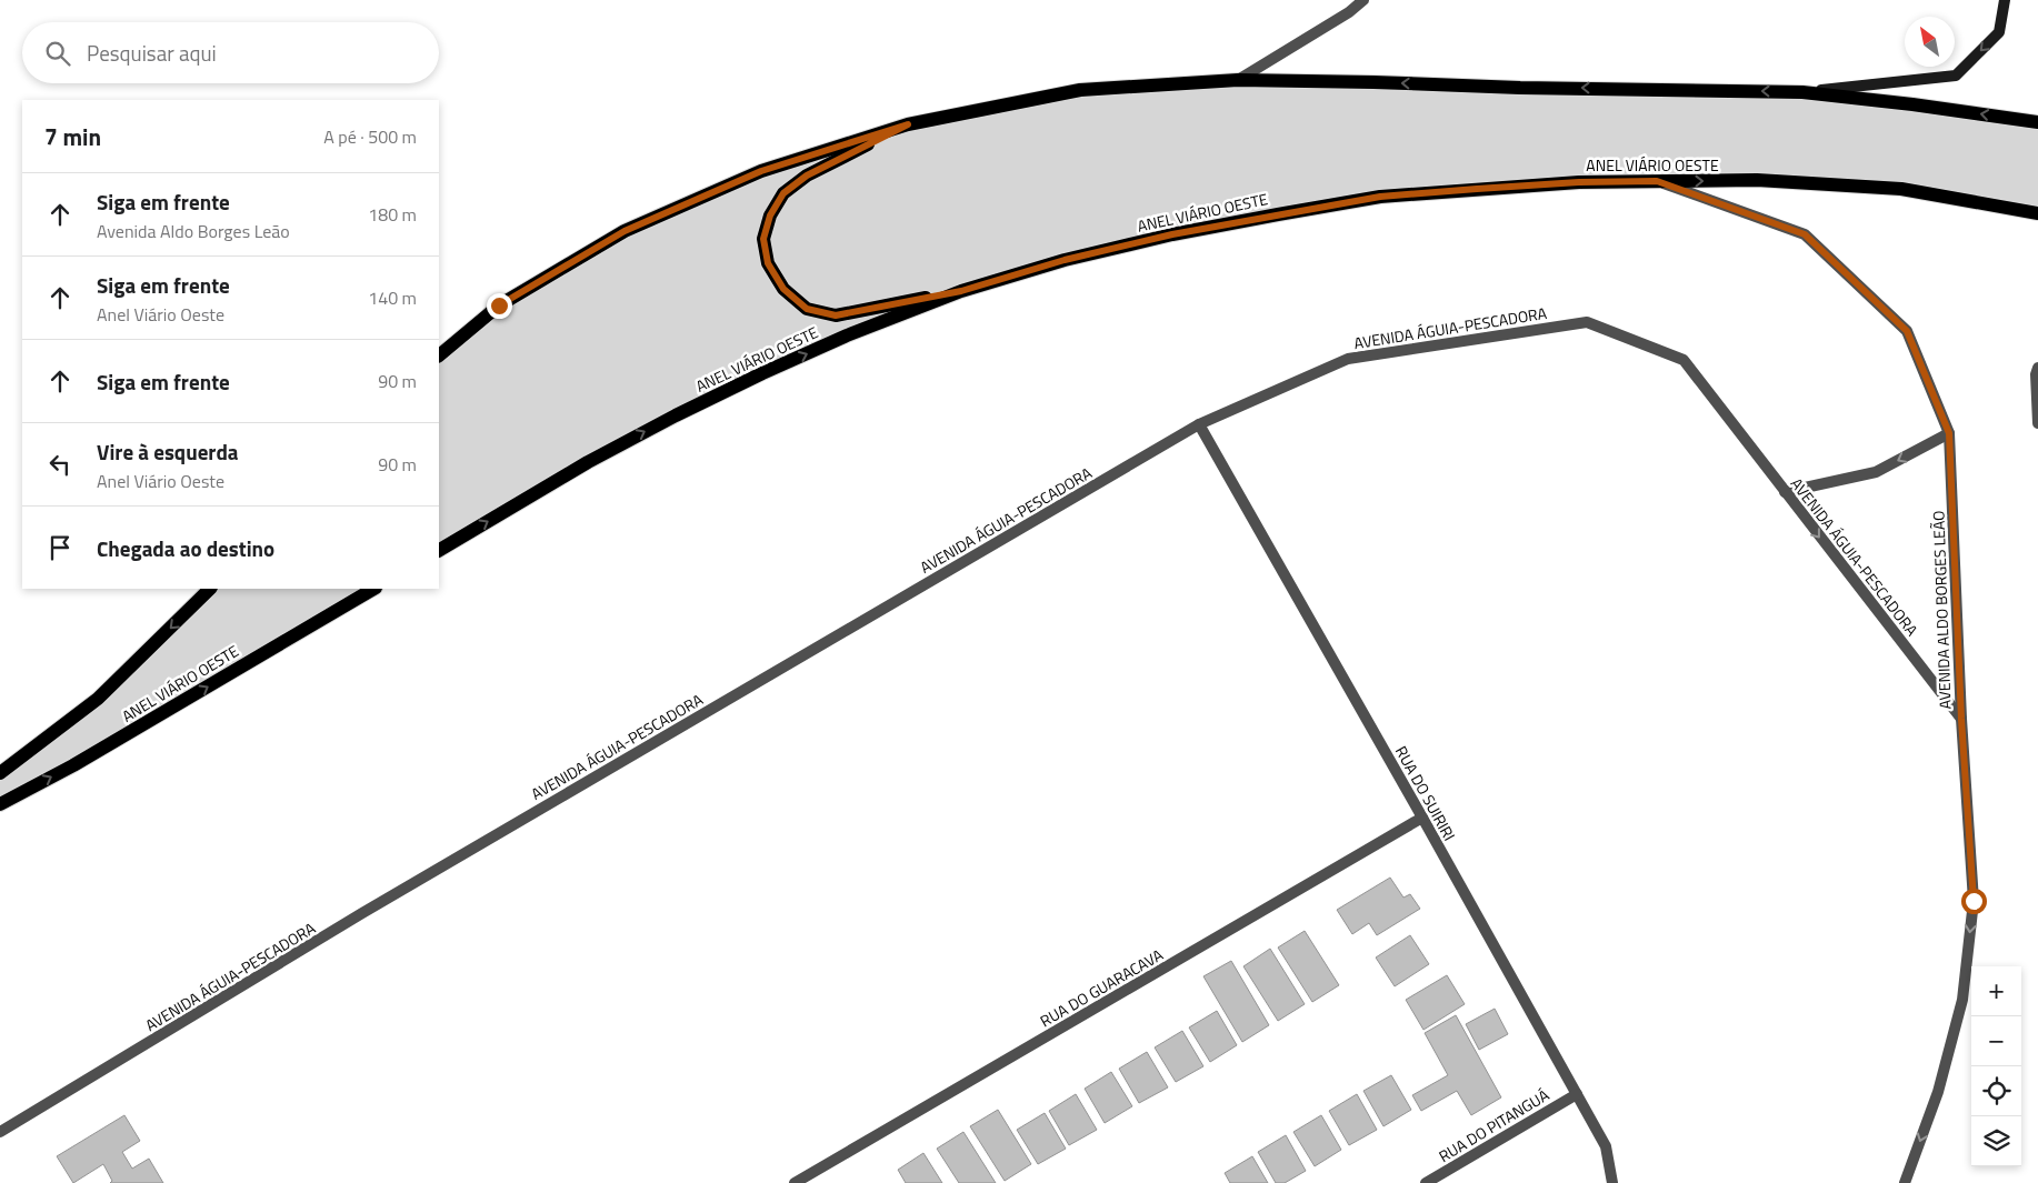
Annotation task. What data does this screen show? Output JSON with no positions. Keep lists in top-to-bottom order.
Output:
{
  "streets": {
    "main road": ["ANEL VIÁRIO OESTE"],
    "street": [
      "AVENIDA ÁGUIA-PESCADORA",
      "AVENIDA ALDO BORGES LEÃO",
      "RUA DO SUIRIRI",
      "RUA DO GUARACAVA",
      "RUA DO PITANGUÁ"
    ]
  },
  "crossings": [
    ["ANEL VIÁRIO OESTE", "AVENIDA ALDO BORGES LEÃO"],
    ["AVENIDA ÁGUIA-PESCADORA", "AVENIDA ALDO BORGES LEÃO"],
    ["AVENIDA ÁGUIA-PESCADORA", "RUA DO SUIRIRI"],
    ["RUA DO SUIRIRI", "RUA DO GUARACAVA"],
    ["RUA DO SUIRIRI", "RUA DO PITANGUÁ"]
  ],
  "one_way": ["AVENIDA ALDO BORGES LEÃO"],
  "north": "top left",
  "page": {
    "search": "Pesquisar aqui",
    "heading": ["7 min", "A pé · 500 m"],
    "list": [
      ["Siga em frente", "Avenida Aldo Borges Leão", "180 m"],
      ["Siga em frente", "Anel Viário Oeste", "140 m"],
      ["Siga em frente", "90 m"],
      ["Vire à esquerda", "Anel Viário Oeste", "90 m"],
      "Chegada ao destino"
    ],
    "map_buttons": ["+", "−"]
  }
}
